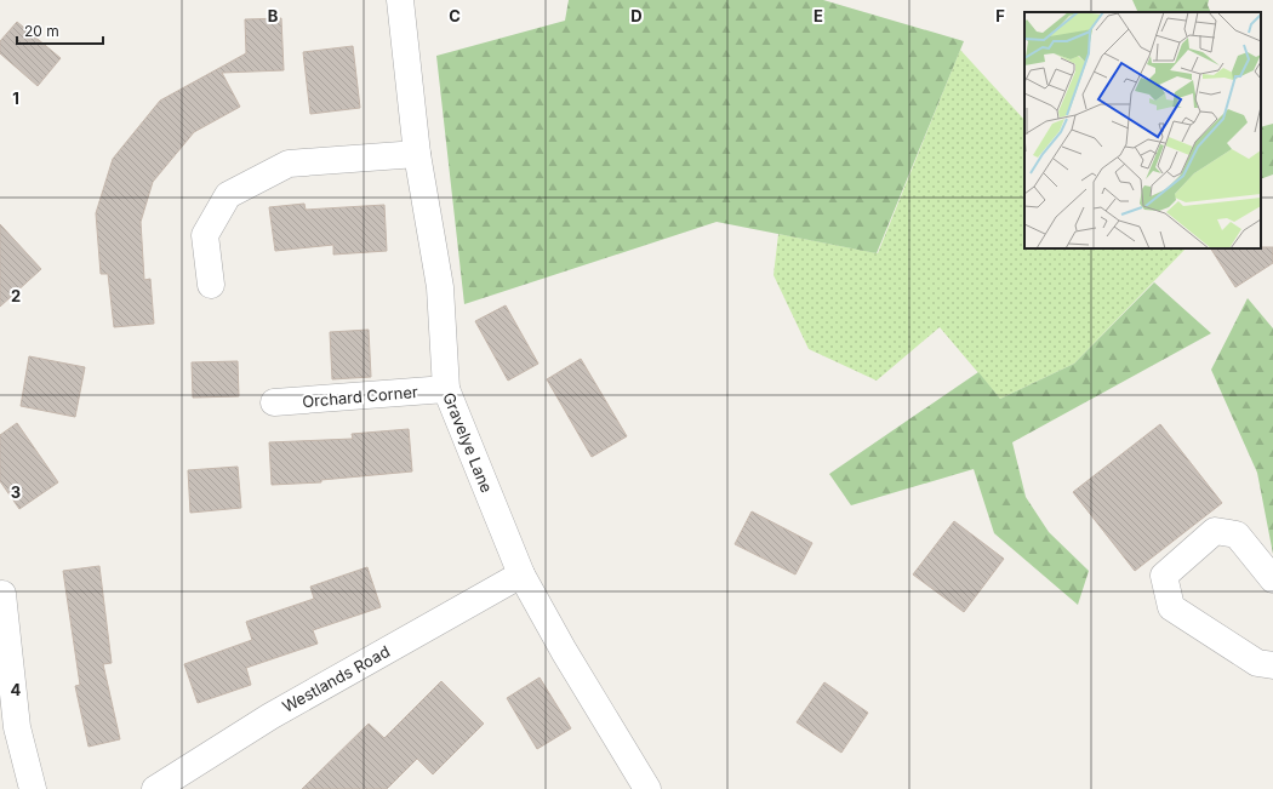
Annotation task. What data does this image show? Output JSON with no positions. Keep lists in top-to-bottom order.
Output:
{
  "streets": {
    "street": ["Orchard Corner", "Gravelye Lane", "Westlands Road"]
  },
  "crossings": [
    ["Orchard Corner", "Gravelye Lane"],
    ["Gravelye Lane", "Westlands Road"]
  ],
  "scale_bar": "20 m",
  "grid": {
    "columns": [
      "B",
      "C",
      "D",
      "E",
      "F"
    ],
    "rows": [
      "1",
      "2",
      "3",
      "4"
    ]
  }
}
